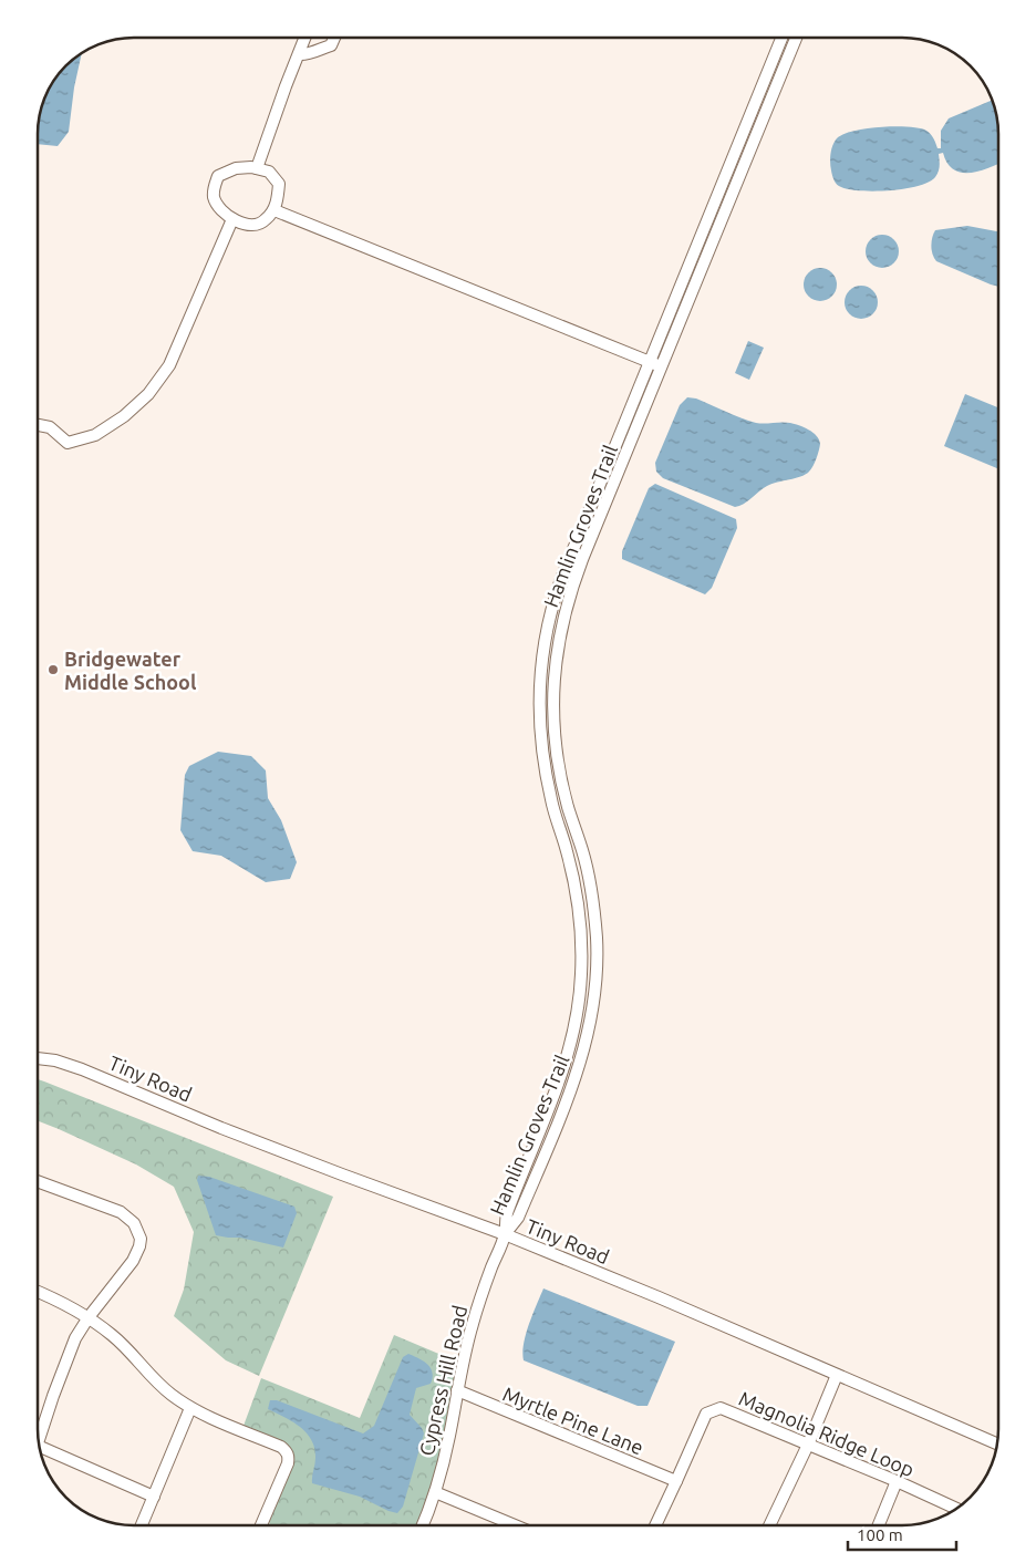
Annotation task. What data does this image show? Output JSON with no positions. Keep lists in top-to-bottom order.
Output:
{
  "streets": {
    "street": [
      "Hamlin Groves Trail",
      "Tiny Road",
      "Cypress Hill Road",
      "Myrtle Pine Lane",
      "Magnolia Ridge Loop"
    ]
  },
  "crossings": [
    ["Hamlin Groves Trail", "Tiny Road"],
    ["Hamlin Groves Trail", "Cypress Hill Road"],
    ["Tiny Road", "Cypress Hill Road"],
    ["Cypress Hill Road", "Myrtle Pine Lane"],
    ["Myrtle Pine Lane", "Magnolia Ridge Loop"]
  ],
  "places": ["Bridgewater Middle School"],
  "scale_bar": "100 m"
}
